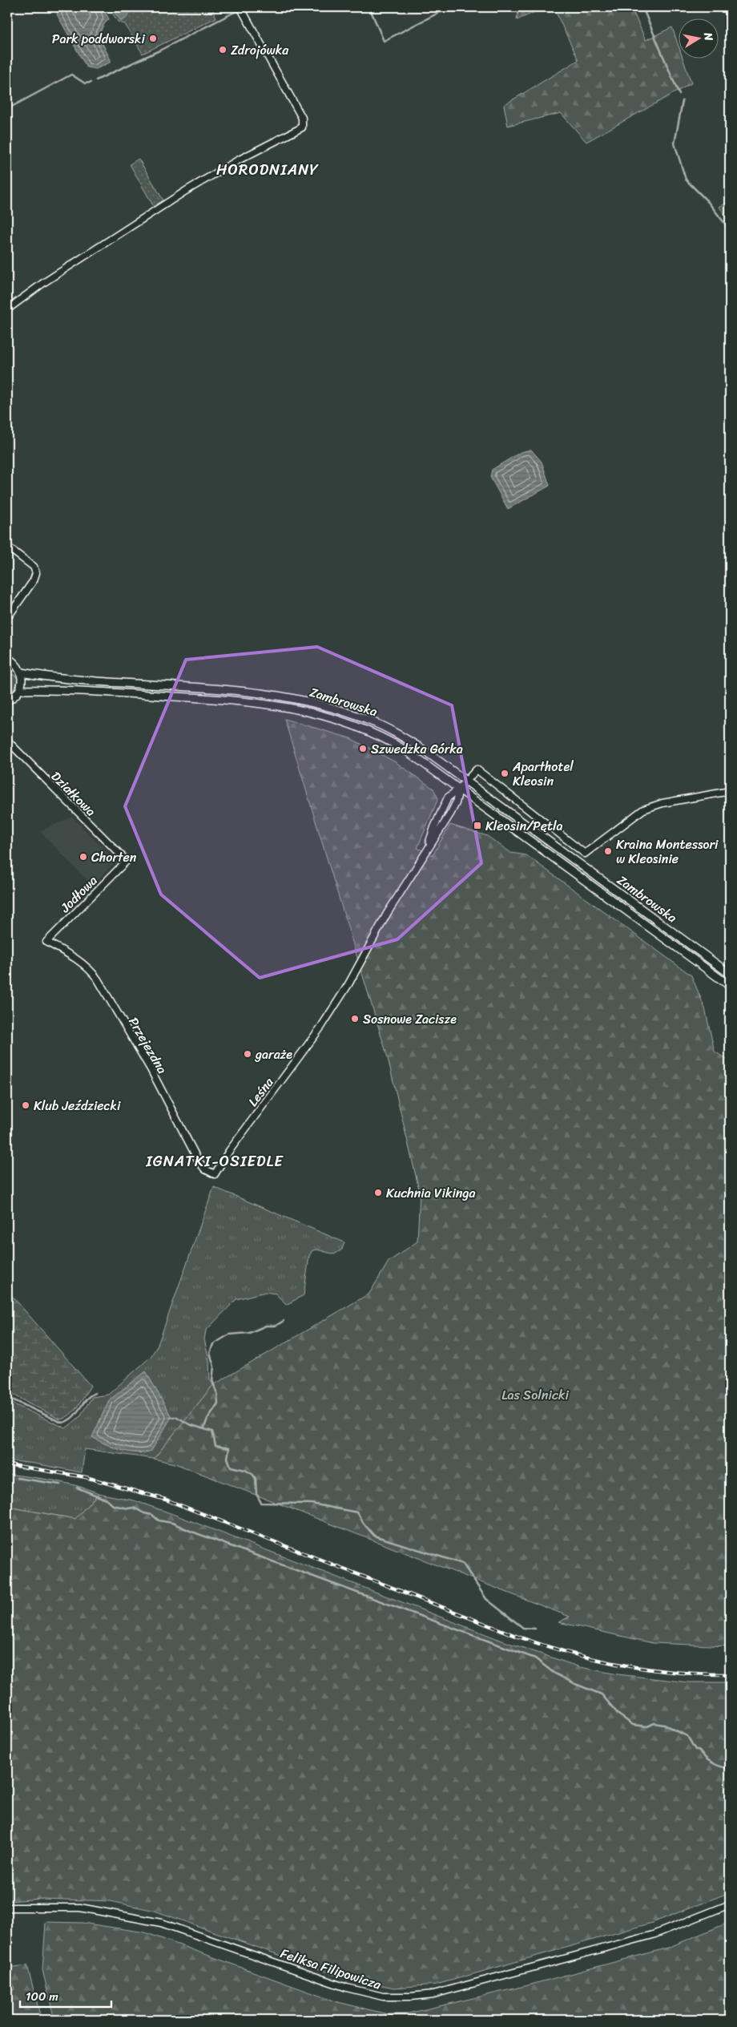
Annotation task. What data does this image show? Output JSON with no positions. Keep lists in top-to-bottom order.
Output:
{
  "streets": {
    "main road": ["Zambrowska"],
    "street": [
      "Działkowa",
      "Jodłowa",
      "Przejezdna",
      "Leśna",
      "Feliksa Filipowicza"
    ]
  },
  "crossings": [
    ["Działkowa", "Jodłowa"],
    ["Jodłowa", "Przejezdna"],
    ["Przejezdna", "Leśna"]
  ],
  "districts": ["HORODNIANY", "IGNATKI-OSIEDLE"],
  "parks": ["Las Solnicki"],
  "places": {
    "other": [
      "Park poddworski",
      "Zdrojówka",
      "Szwedzka Górka",
      "Aparthotel Kleosin",
      "Kraina Montessori w Kleosinie",
      "Chorten",
      "Sosnowe Zacisze",
      "garaże",
      "Klub Jeździecki",
      "Kuchnia Vikinga"
    ],
    "transit": ["Kleosin/Pętla"]
  },
  "scale_bar": "100 m",
  "north": "right"
}
